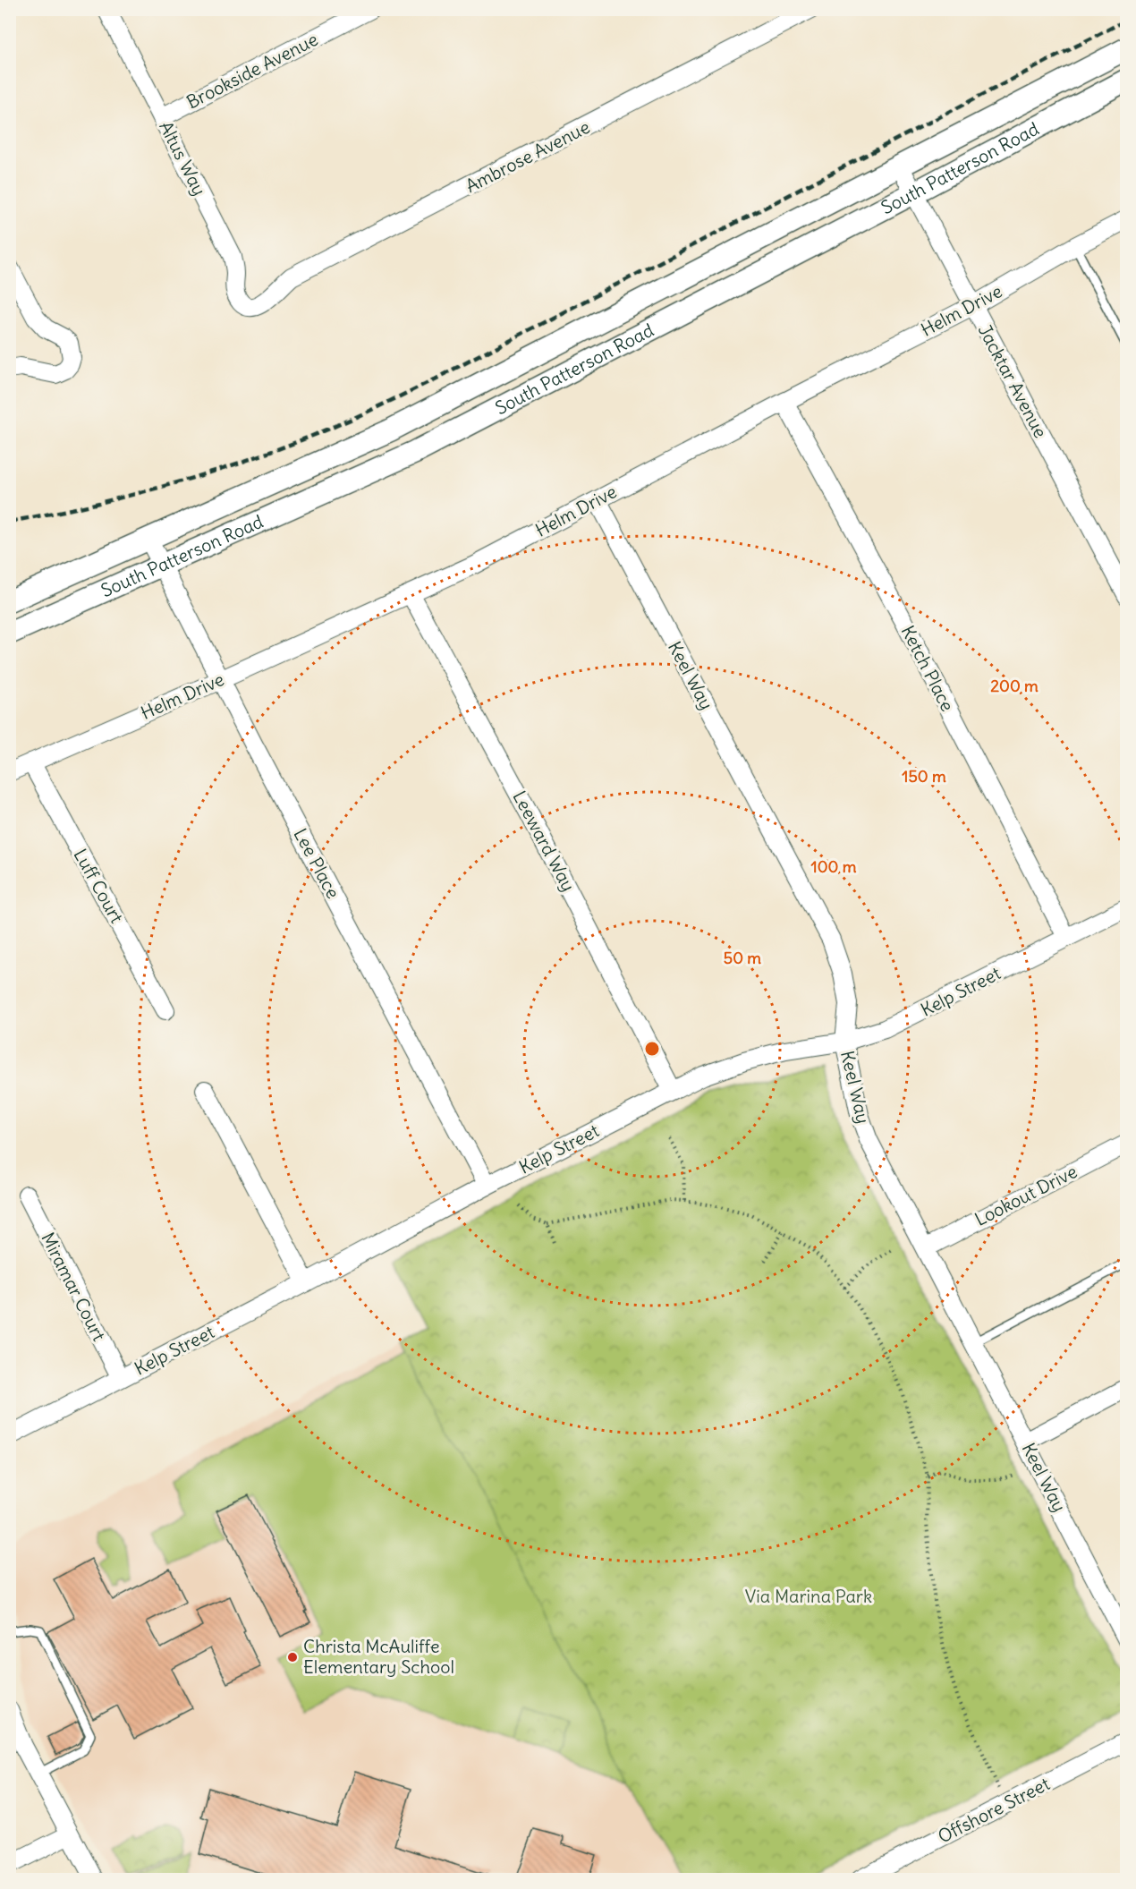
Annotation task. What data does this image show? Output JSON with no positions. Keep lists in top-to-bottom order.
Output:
{
  "streets": {
    "street": [
      "Brookside Avenue",
      "Ambrose Avenue",
      "Altus Way",
      "South Patterson Road",
      "Helm Drive",
      "Jacktar Avenue",
      "Ketch Place",
      "Keel Way",
      "Leeward Way",
      "Lee Place",
      "Luff Court",
      "Kelp Street",
      "Lookout Drive",
      "Miramar Court",
      "Offshore Street"
    ]
  },
  "crossings": [
    ["Brookside Avenue", "Altus Way"],
    ["Ambrose Avenue", "Altus Way"],
    ["South Patterson Road", "Jacktar Avenue"],
    ["South Patterson Road", "Lee Place"],
    ["Helm Drive", "Jacktar Avenue"],
    ["Helm Drive", "Ketch Place"],
    ["Helm Drive", "Keel Way"],
    ["Helm Drive", "Leeward Way"],
    ["Helm Drive", "Lee Place"],
    ["Helm Drive", "Luff Court"],
    ["Ketch Place", "Kelp Street"],
    ["Keel Way", "Kelp Street"],
    ["Keel Way", "Lookout Drive"],
    ["Leeward Way", "Kelp Street"],
    ["Lee Place", "Kelp Street"],
    ["Kelp Street", "Miramar Court"]
  ],
  "parks": ["Via Marina Park"],
  "places": ["Christa McAuliffe Elementary School"],
  "rings": [
    "200 m",
    "150 m",
    "100 m",
    "50 m"
  ]
}
